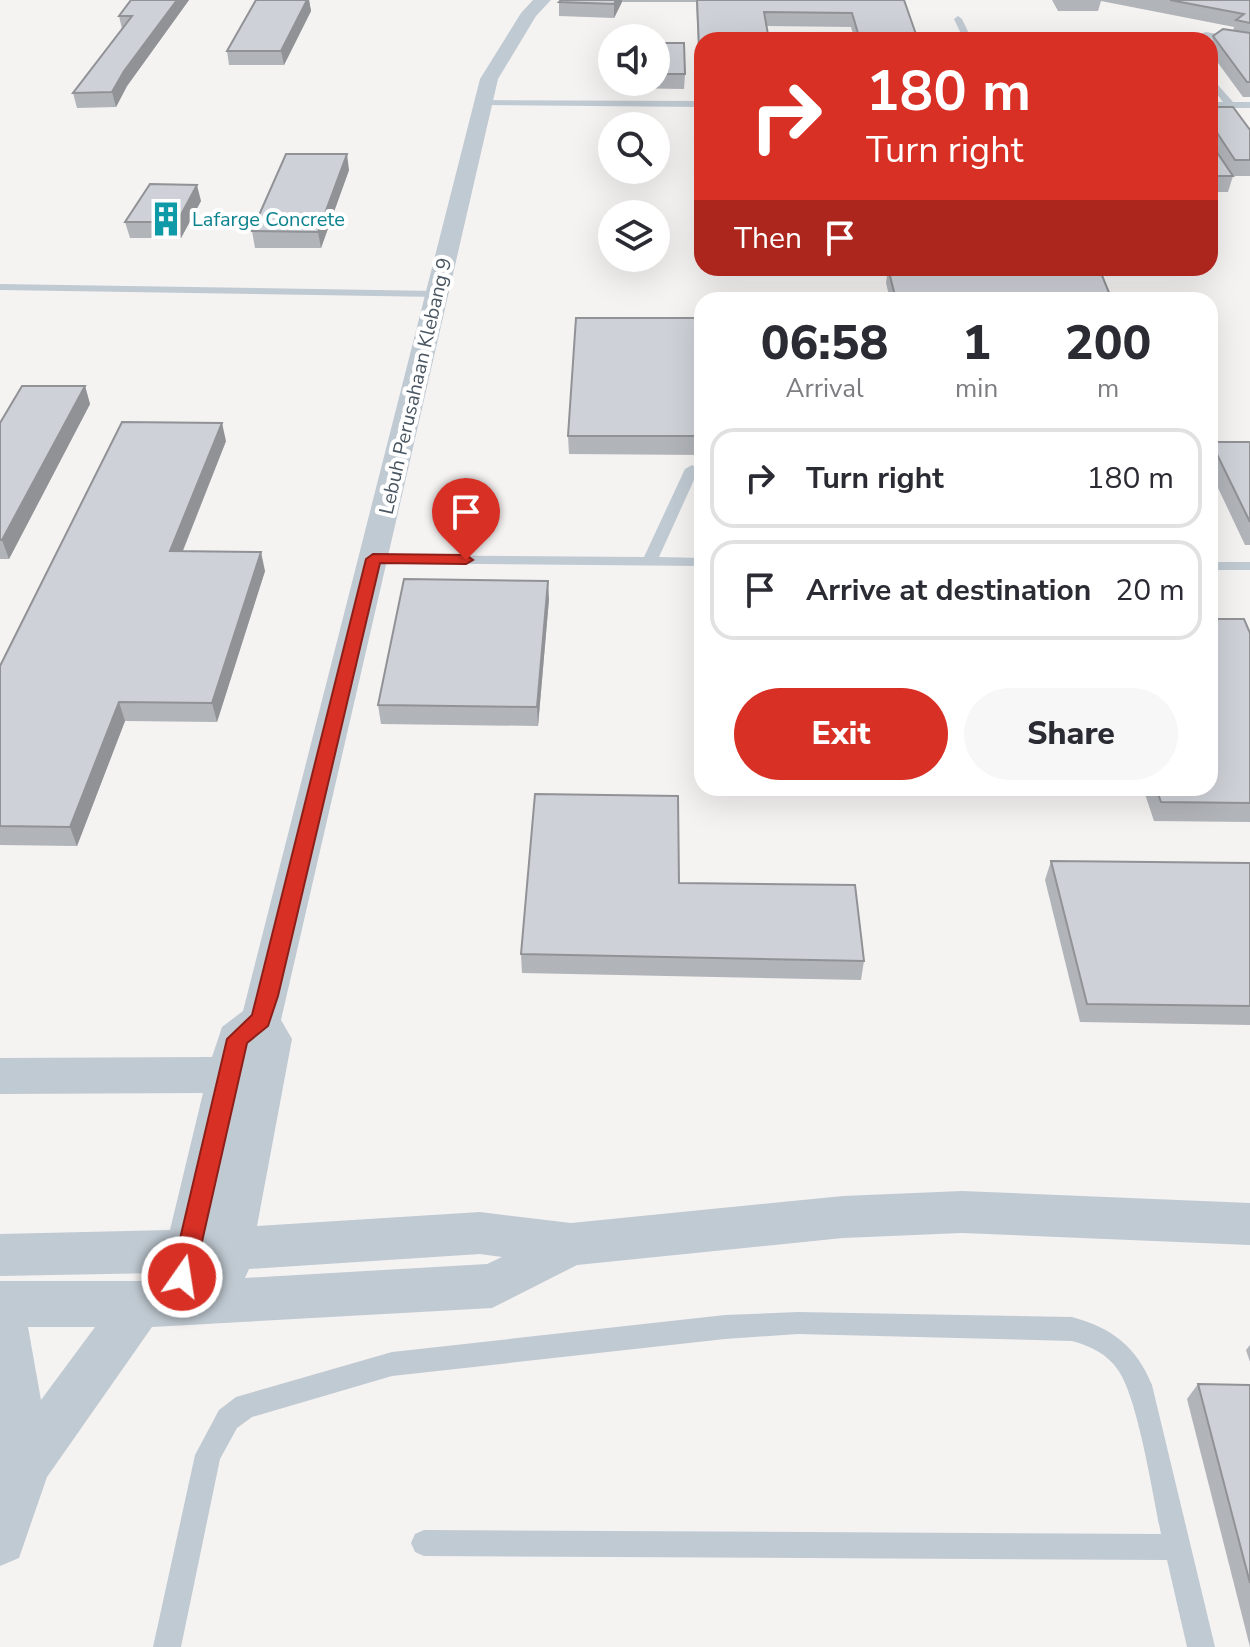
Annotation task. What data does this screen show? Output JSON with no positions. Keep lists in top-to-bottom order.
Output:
{
  "streets": {
    "street": ["Lebuh Perusahaan Klebang 9"]
  },
  "places": {
    "building": ["Lafarge Concrete"]
  },
  "page": {
    "turn": ["180 m", "Turn right"],
    "then": "Then",
    "eta": [
      "06:58",
      "Arrival",
      "1",
      "min",
      "200",
      "m"
    ],
    "list": [
      {
        "name": "Turn right",
        "value": "180 m"
      },
      {
        "name": "Arrive at destination",
        "value": "20 m"
      }
    ],
    "buttons": ["Exit", "Share"]
  }
}
